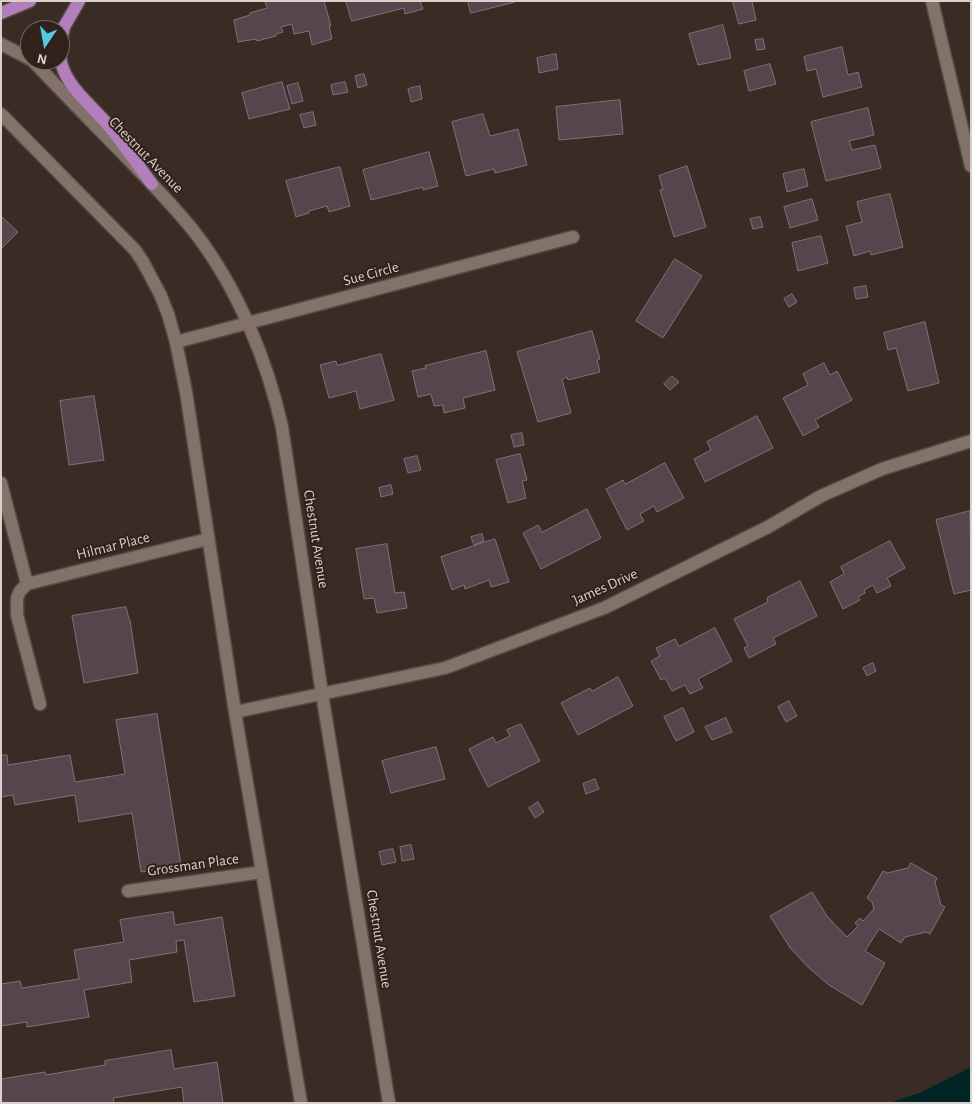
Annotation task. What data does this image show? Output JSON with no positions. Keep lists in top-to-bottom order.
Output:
{
  "streets": {
    "street": [
      "Chestnut Avenue",
      "Sue Circle",
      "Hilmar Place",
      "James Drive",
      "Grossman Place"
    ]
  },
  "crossings": [
    ["Chestnut Avenue", "Sue Circle"],
    ["Chestnut Avenue", "James Drive"]
  ],
  "north": "bottom"
}
